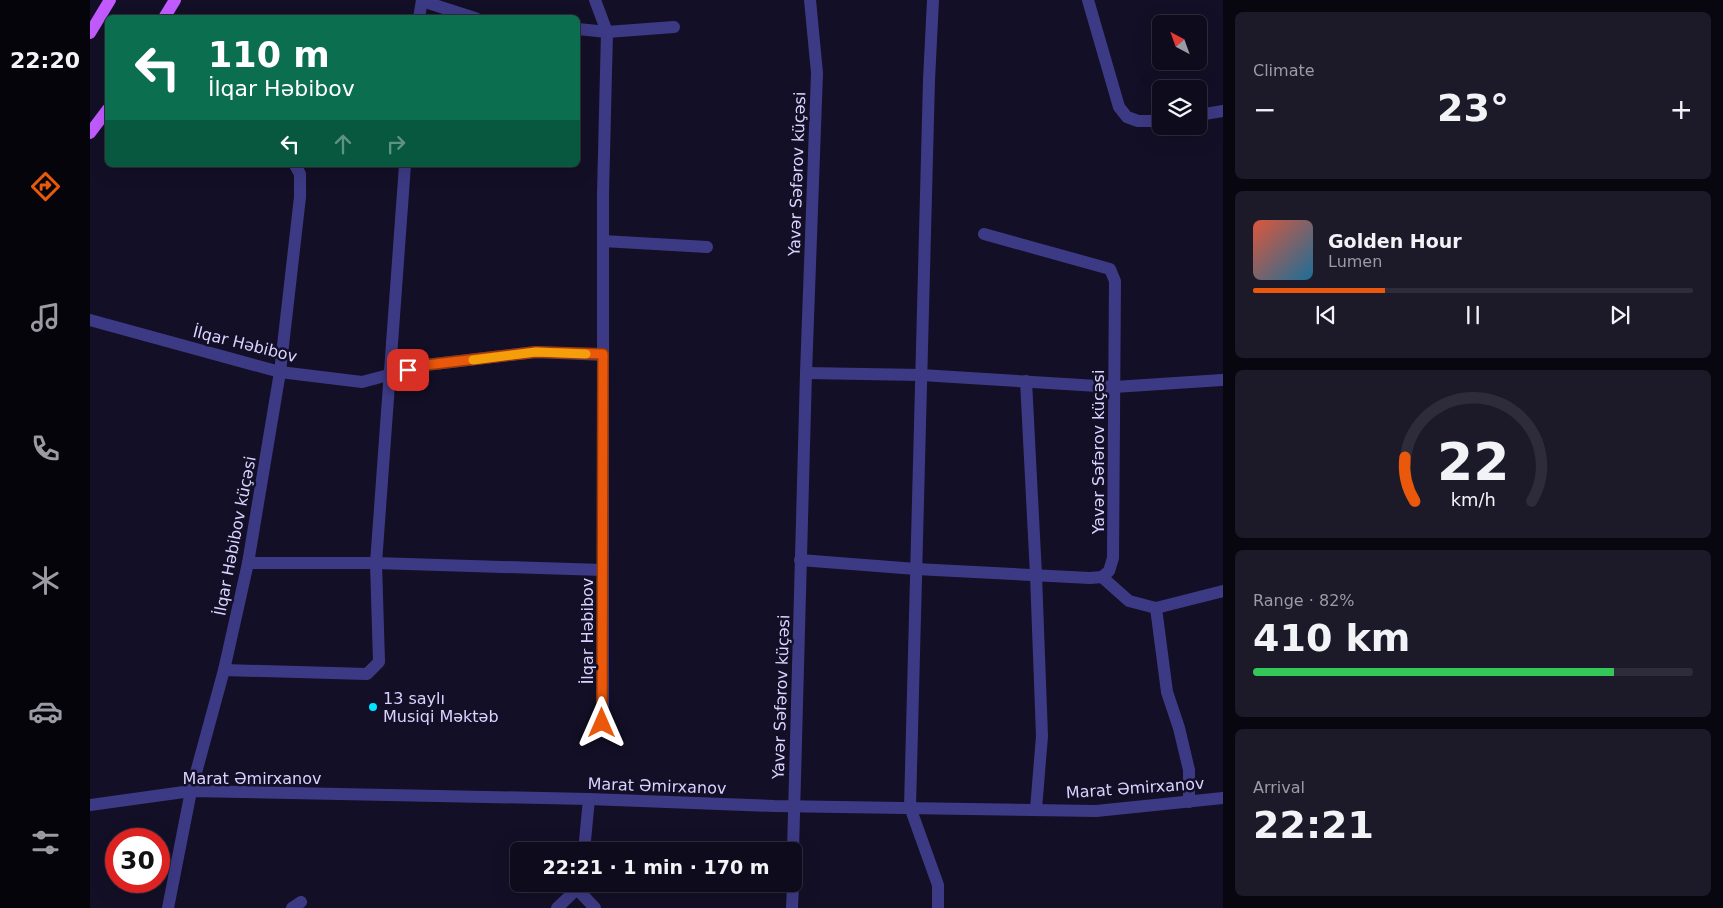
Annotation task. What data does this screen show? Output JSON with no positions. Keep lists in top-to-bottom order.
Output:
{
  "streets": {
    "street": [
      "Yavər Səfərov küçəsi",
      "İlqar Həbibov",
      "İlqar Həbibov küçəsi",
      "Marat Əmirxanov"
    ]
  },
  "crossings": [
    ["Yavər Səfərov küçəsi", "Marat Əmirxanov"],
    ["İlqar Həbibov", "İlqar Həbibov küçəsi"],
    ["İlqar Həbibov küçəsi", "Marat Əmirxanov"]
  ],
  "places": ["13 saylı Musiqi Məktəb"],
  "north": "top left",
  "page": {
    "tabs": "22:20",
    "tile": [
      "Climate",
      ["Range · 82%", "410 km"],
      ["Arrival", "22:21"]
    ],
    "turn": ["110 m", "İlqar Həbibov"],
    "heat": ["−", "23°", "+"],
    "song": ["Golden Hour", "Lumen"],
    "limit": "30",
    "trip": "22:21 · 1 min · 170 m",
    "gauge": ["22", "km/h"]
  }
}
